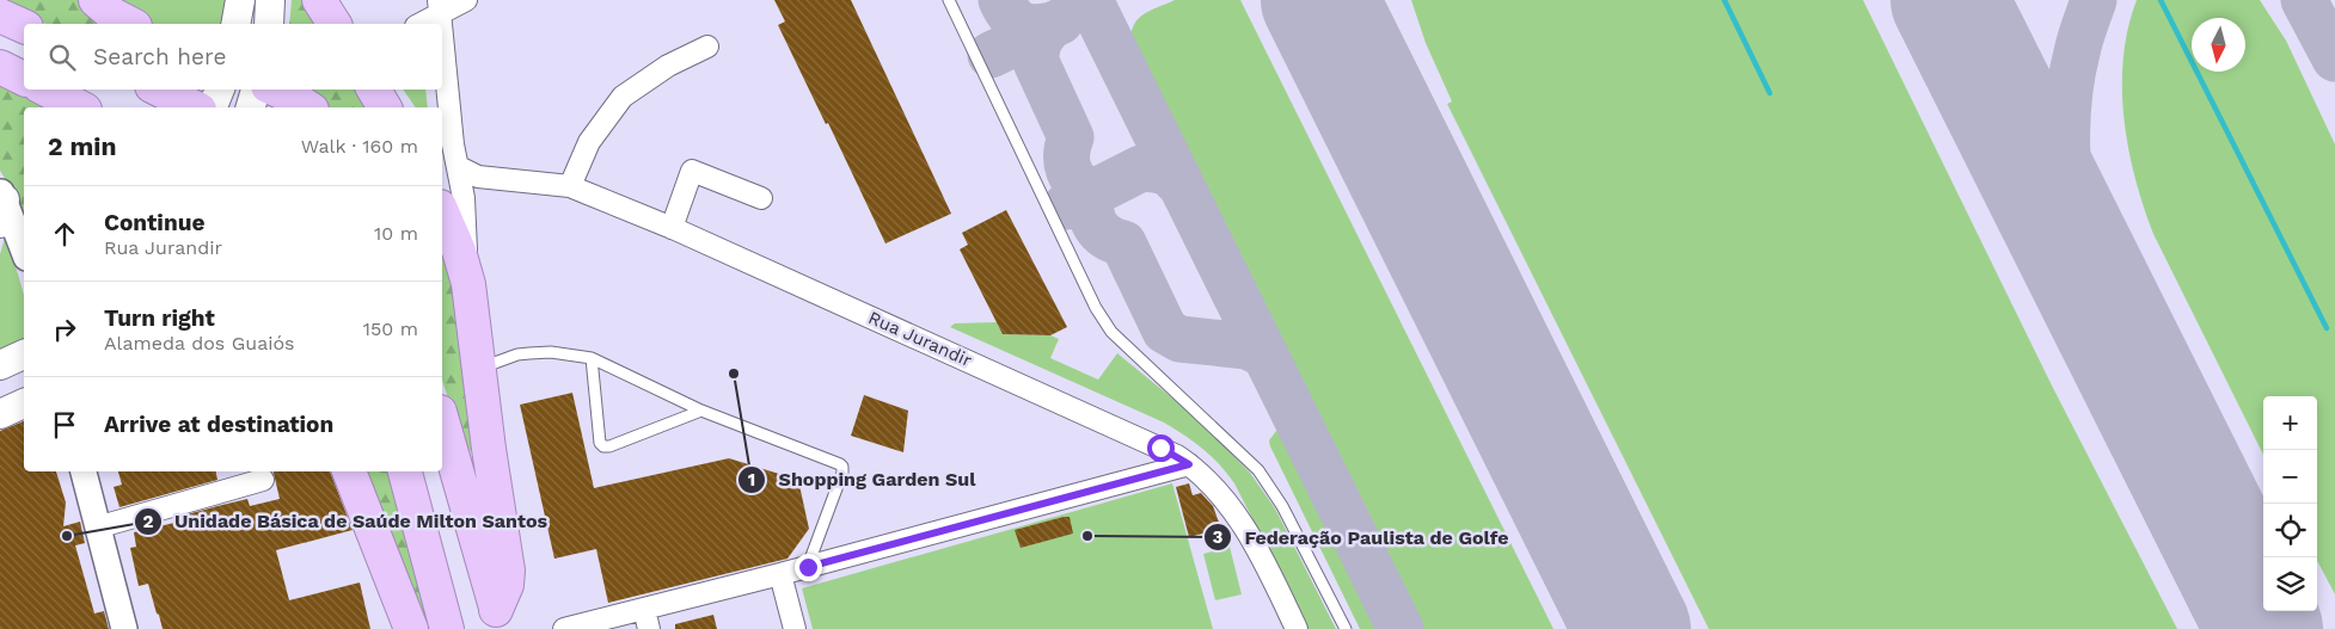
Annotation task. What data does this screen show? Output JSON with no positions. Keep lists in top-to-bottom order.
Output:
{
  "streets": {
    "street": ["Rua Jurandir"]
  },
  "places": ["Shopping Garden Sul", "Unidade Básica de Saúde Milton Santos", "Federação Paulista de Golfe"],
  "north": "bottom",
  "page": {
    "search": "Search here",
    "heading": ["2 min", "Walk · 160 m"],
    "list": [
      ["Continue", "Rua Jurandir", "10 m"],
      ["Turn right", "Alameda dos Guaiós", "150 m"],
      "Arrive at destination"
    ],
    "map_buttons": ["+", "−"]
  }
}
